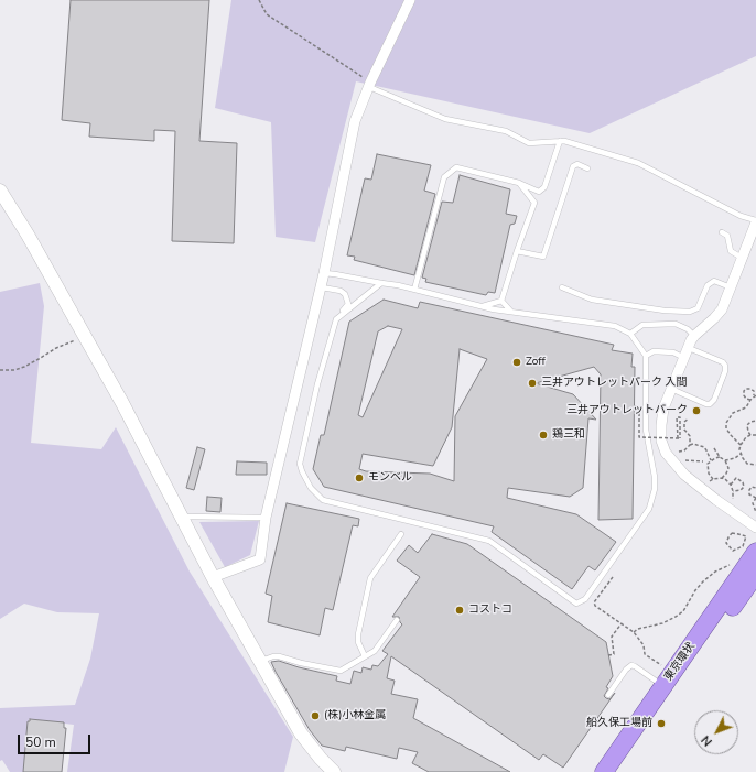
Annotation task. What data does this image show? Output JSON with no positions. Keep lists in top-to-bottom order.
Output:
{
  "streets": {
    "highway": ["東京環状"]
  },
  "places": [
    "Zoff",
    "三井アウトレットパーク 入間",
    "三井アウトレットパーク",
    "鶏三和",
    "モンベル",
    "コストコ",
    "(株)小林金属",
    "船久保工場前"
  ],
  "scale_bar": "50 m",
  "north": "bottom left"
}
